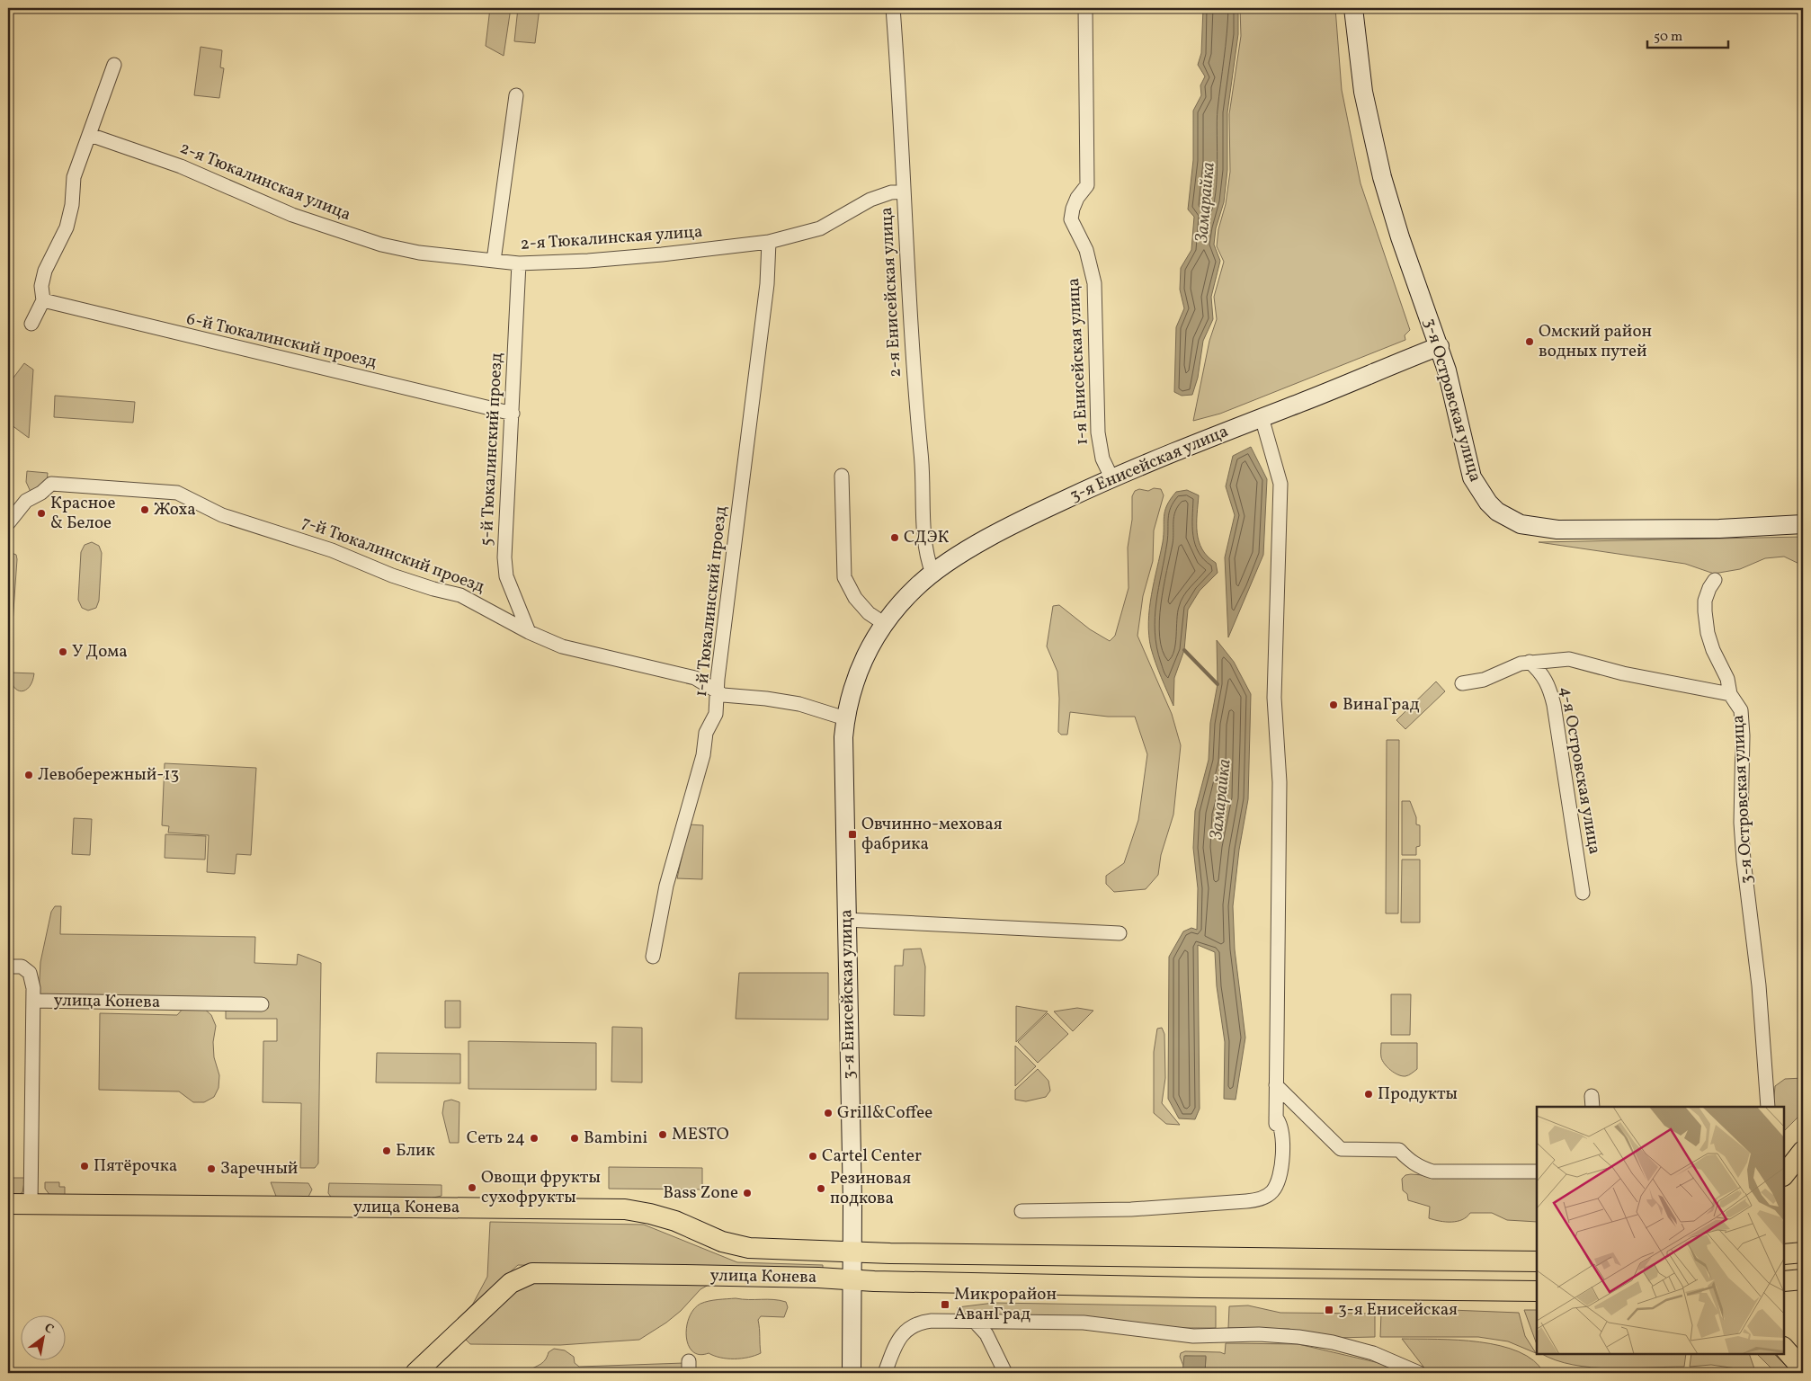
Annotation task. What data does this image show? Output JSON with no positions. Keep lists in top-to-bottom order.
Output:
{
  "streets": {
    "main road": ["улица Конева"],
    "street": [
      "2-я Тюкалинская улица",
      "2-я Енисейская улица",
      "6-й Тюкалинский проезд",
      "1-я Енисейская улица",
      "3-я Островская улица",
      "5-й Тюкалинский проезд",
      "3-я Енисейская улица",
      "7-й Тюкалинский проезд",
      "1-й Тюкалинский проезд",
      "4-я Островская улица"
    ]
  },
  "crossings": [
    ["2-я Тюкалинская улица", "2-я Енисейская улица"],
    ["2-я Тюкалинская улица", "5-й Тюкалинский проезд"],
    ["2-я Тюкалинская улица", "1-й Тюкалинский проезд"],
    ["2-я Енисейская улица", "3-я Енисейская улица"],
    ["6-й Тюкалинский проезд", "5-й Тюкалинский проезд"],
    ["1-я Енисейская улица", "3-я Енисейская улица"],
    ["3-я Островская улица", "3-я Енисейская улица"],
    ["5-й Тюкалинский проезд", "7-й Тюкалинский проезд"],
    ["3-я Енисейская улица", "7-й Тюкалинский проезд"],
    ["3-я Енисейская улица", "улица Конева"],
    ["7-й Тюкалинский проезд", "1-й Тюкалинский проезд"]
  ],
  "water": ["Замарайка"],
  "places": {
    "other": [
      "Омский район водных путей",
      "Жоха",
      "Красное & Белое",
      "СДЭК",
      "У Дома",
      "ВинаГрад",
      "Левобережный-13",
      "Продукты",
      "Grill&Coffee",
      "MESTO",
      "Сеть 24",
      "Bambini",
      "Блик",
      "Cartel Center",
      "Пятёрочка",
      "Заречный",
      "Овощи фрукты сухофрукты",
      "Резиновая подкова",
      "Bass Zone"
    ],
    "transit": ["Овчинно-меховая фабрика", "Микрорайон АванГрад", "3-я Енисейская"]
  },
  "scale_bar": "50 m",
  "north": "top right"
}
